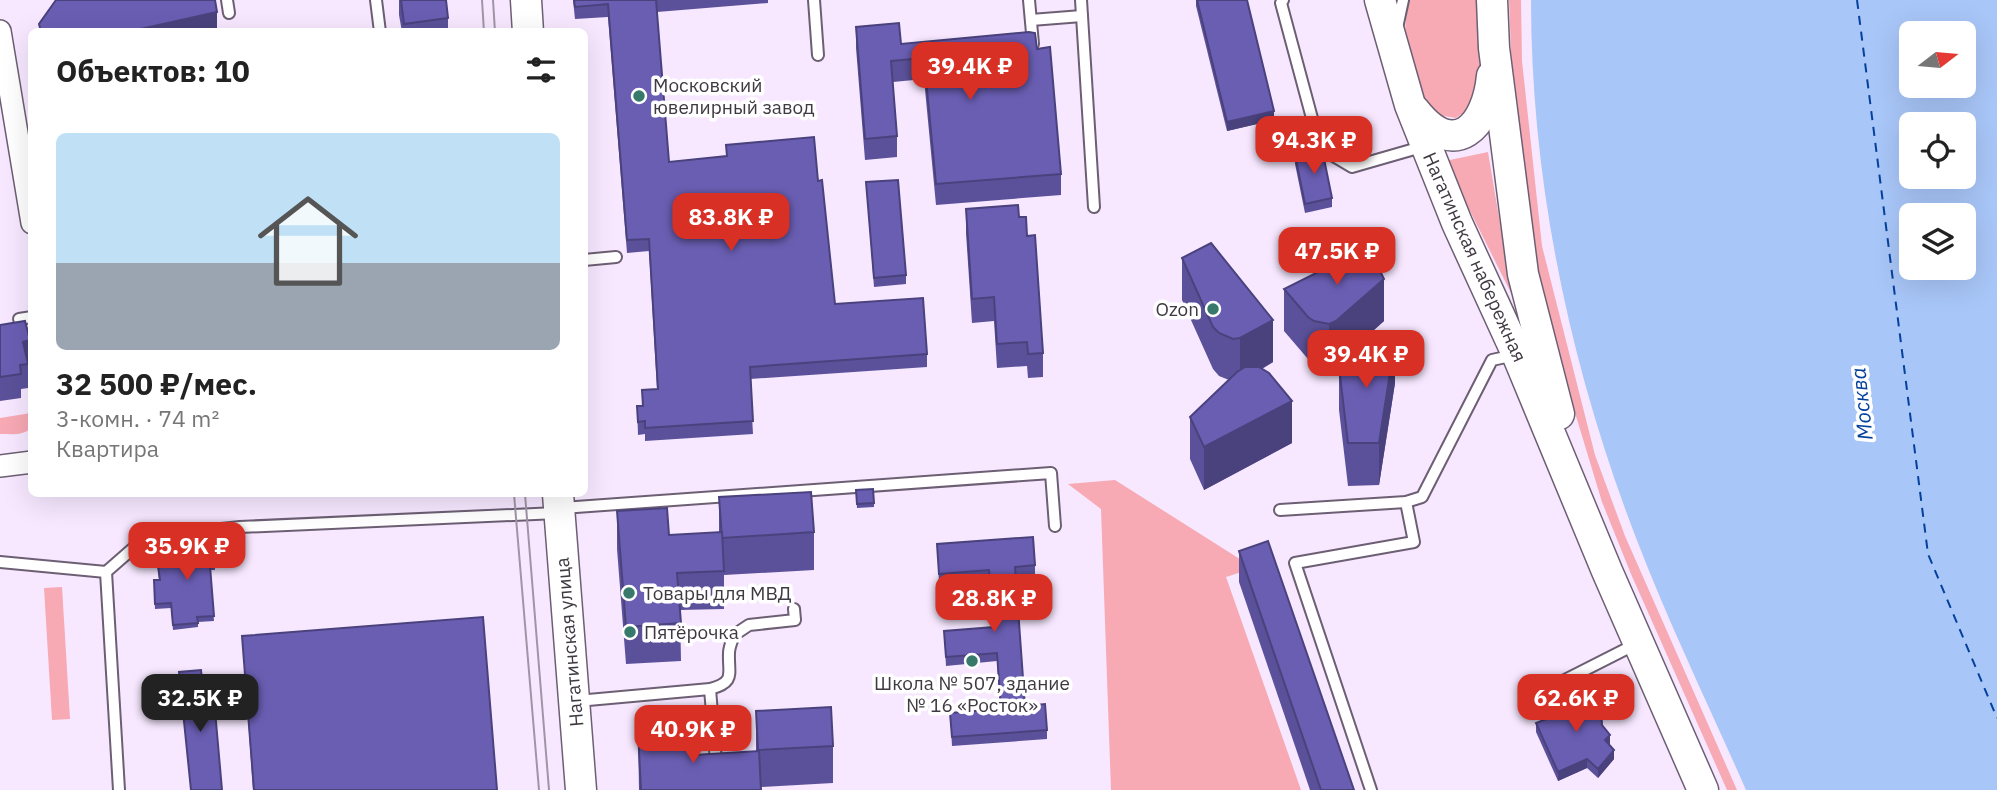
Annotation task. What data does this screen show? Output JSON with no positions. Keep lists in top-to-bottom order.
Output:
{
  "streets": {
    "main road": ["Нагатинская набережная", "Нагатинская улица"]
  },
  "water": ["Москва"],
  "places": [
    "Московский ювелирный завод",
    "Ozon",
    "Товары для МВД",
    "Пятёрочка",
    "Школа № 507, здание № 16 «Росток»"
  ],
  "north": "right",
  "page": {
    "heading": "Объектов: 10",
    "price": [
      "39.4K ₽",
      "94.3K ₽",
      "83.8K ₽",
      "47.5K ₽",
      "39.4K ₽",
      "35.9K ₽",
      "28.8K ₽",
      "32.5K ₽",
      "62.6K ₽",
      "40.9K ₽"
    ],
    "list": [
      {
        "name": "32 500 ₽/мес.",
        "note": "3-комн. · 74 m² · Квартира"
      }
    ]
  }
}
